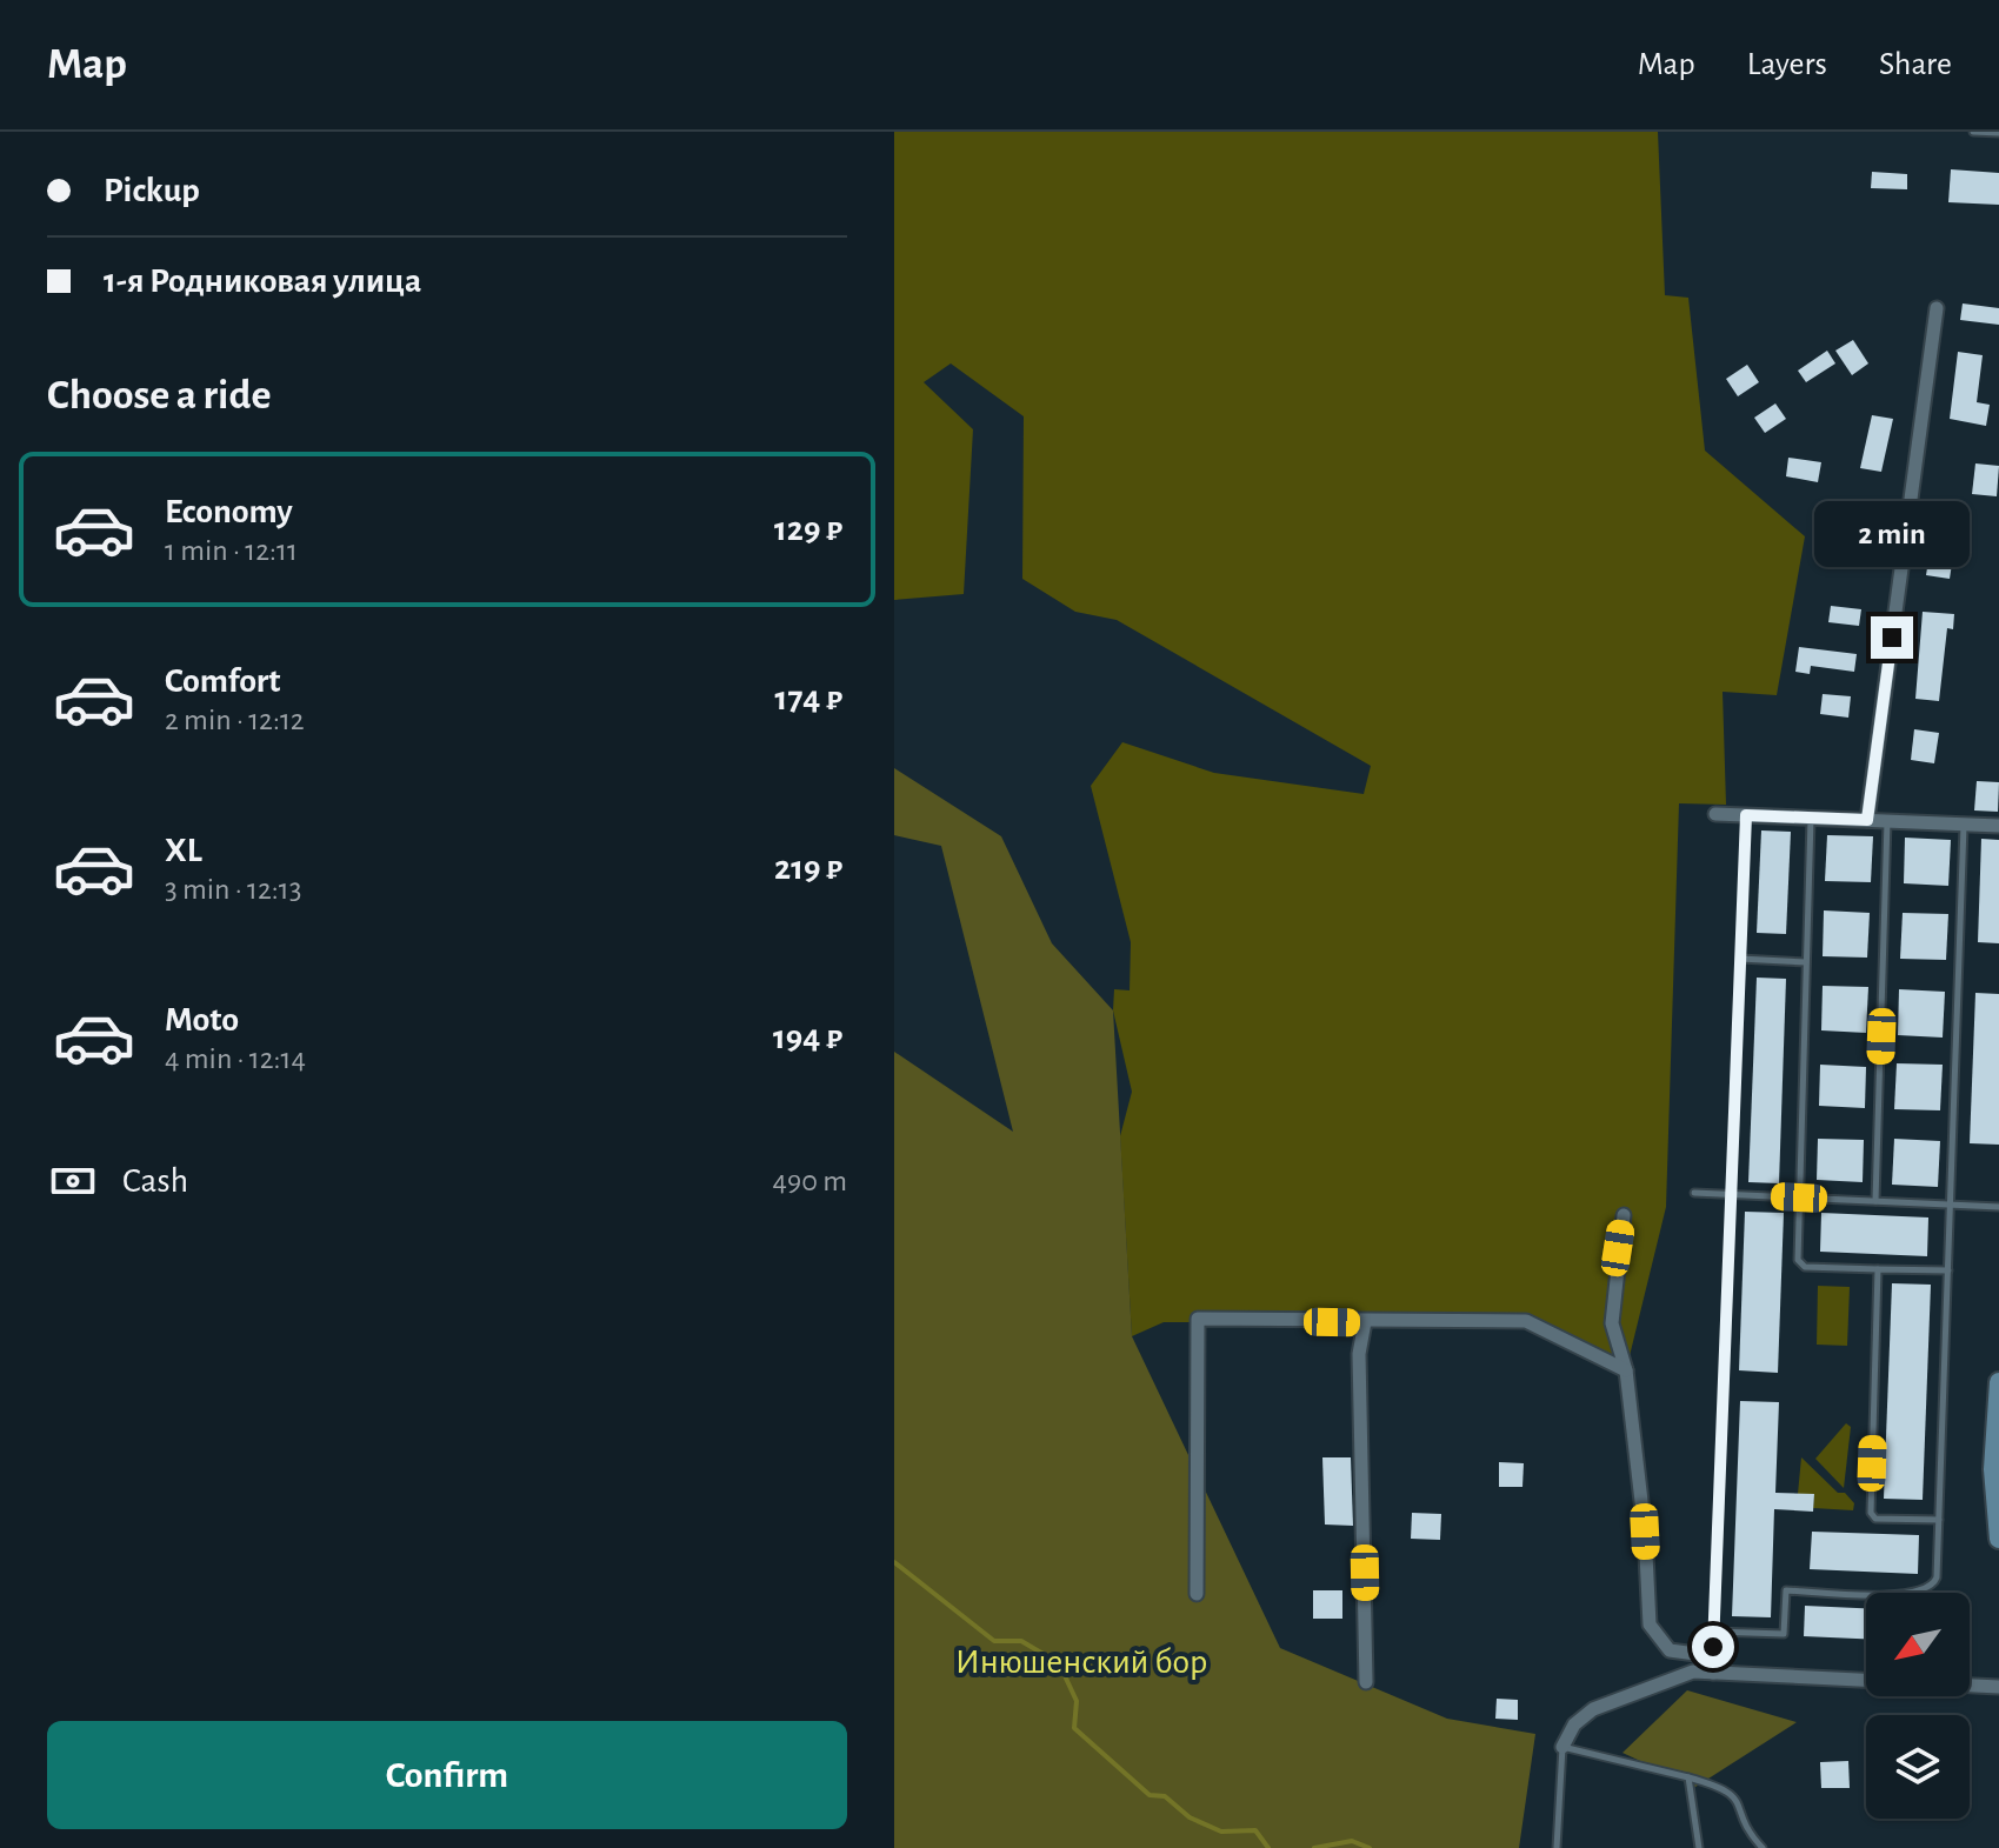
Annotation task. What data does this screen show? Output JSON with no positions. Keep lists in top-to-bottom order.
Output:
{
  "parks": ["Инюшенский бор"],
  "north": "bottom left",
  "page": {
    "header": "Map",
    "nav": ["Map", "Layers", "Share"],
    "banner": ["Pickup", "1-я Родниковая улица"],
    "heading": "Choose a ride",
    "list": [
      {
        "name": "Economy",
        "note": "1 min · 12:11",
        "value": "129 ₽"
      },
      {
        "name": "Comfort",
        "note": "2 min · 12:12",
        "value": "174 ₽"
      },
      {
        "name": "XL",
        "note": "3 min · 12:13",
        "value": "219 ₽"
      },
      {
        "name": "Moto",
        "note": "4 min · 12:14",
        "value": "194 ₽"
      }
    ],
    "bubble": "2 min",
    "pay": ["Cash", "490 m"],
    "buttons": "Confirm"
  }
}
